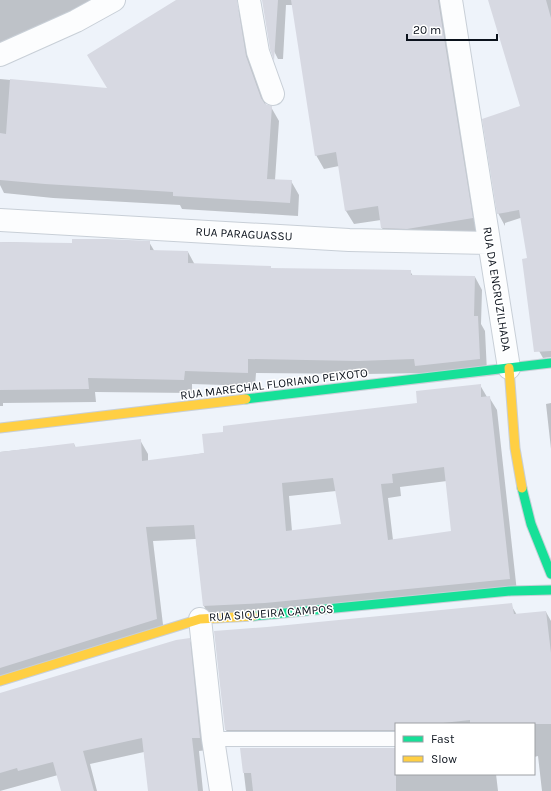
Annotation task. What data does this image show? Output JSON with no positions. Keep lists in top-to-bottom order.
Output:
{
  "streets": {
    "street": [
      "RUA PARAGUASSU",
      "RUA DA ENCRUZILHADA",
      "RUA MARECHAL FLORIANO PEIXOTO",
      "RUA SIQUEIRA CAMPOS"
    ]
  },
  "crossings": [
    ["RUA PARAGUASSU", "RUA DA ENCRUZILHADA"],
    ["RUA DA ENCRUZILHADA", "RUA MARECHAL FLORIANO PEIXOTO"]
  ],
  "legend": ["Fast", "Slow"],
  "scale_bar": "20 m"
}
